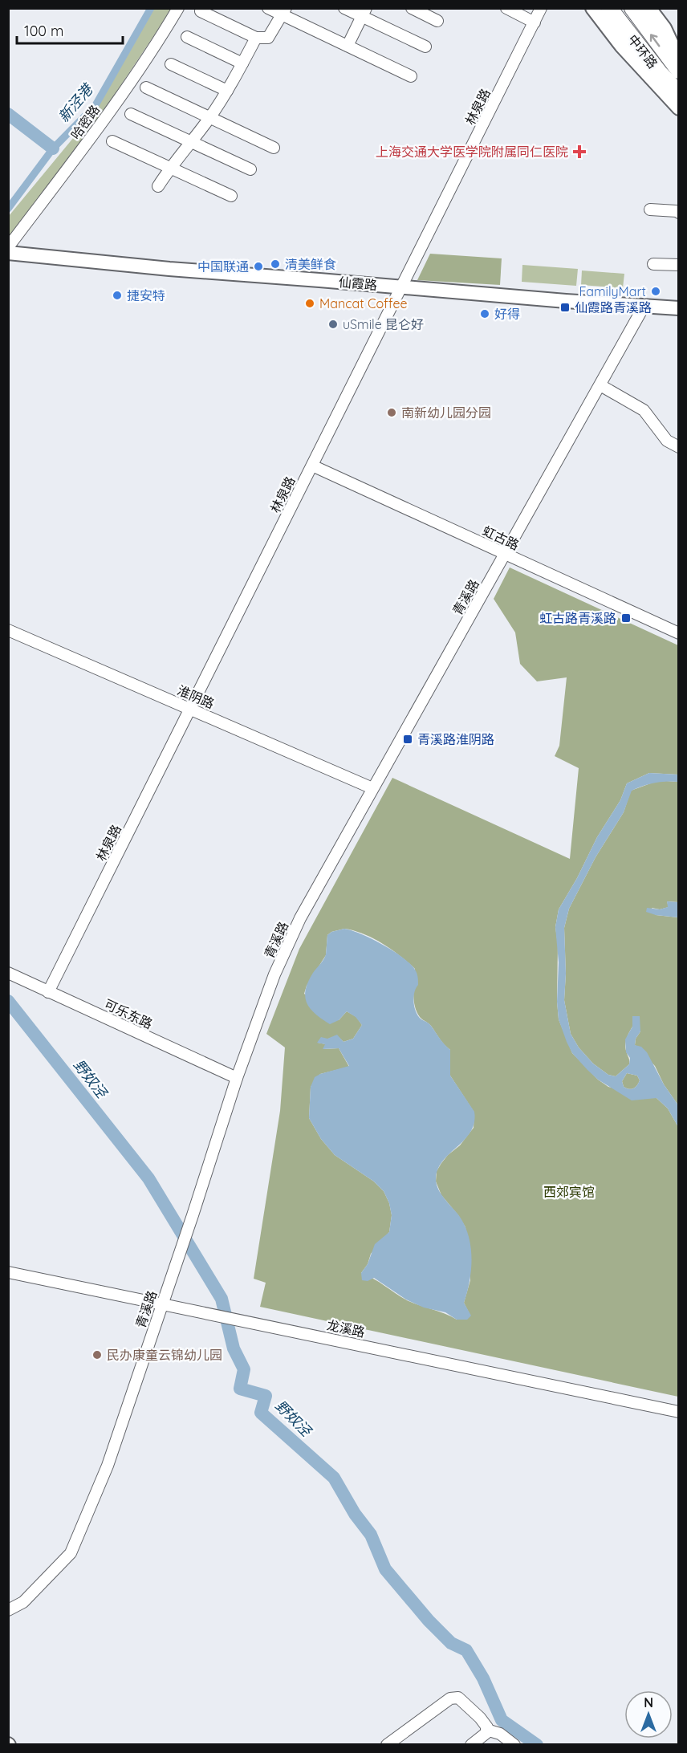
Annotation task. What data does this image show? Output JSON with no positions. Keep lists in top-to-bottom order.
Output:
{
  "streets": {
    "highway": ["中环路"],
    "main road": ["仙霞路"],
    "street": [
      "林泉路",
      "哈密路",
      "虹古路",
      "青溪路",
      "淮阴路",
      "可乐东路",
      "龙溪路"
    ]
  },
  "crossings": [
    ["林泉路", "仙霞路"],
    ["林泉路", "虹古路"],
    ["林泉路", "淮阴路"],
    ["林泉路", "可乐东路"],
    ["仙霞路", "青溪路"],
    ["虹古路", "青溪路"],
    ["青溪路", "淮阴路"],
    ["青溪路", "可乐东路"],
    ["青溪路", "龙溪路"]
  ],
  "water": ["新泾港", "野奴泾"],
  "parks": ["西郊宾馆"],
  "places": {
    "health": ["上海交通大学医学院附属同仁医院"],
    "other": [
      "清美鲜食",
      "中国联通",
      "FamilyMart",
      "捷安特",
      "Mancat Coffee",
      "好得",
      "uSmile 昆仑好",
      "南新幼儿园分园",
      "民办康童云锦幼儿园"
    ],
    "transit": ["仙霞路青溪路", "虹古路青溪路", "青溪路淮阴路"]
  },
  "scale_bar": "100 m",
  "north": "top"
}
